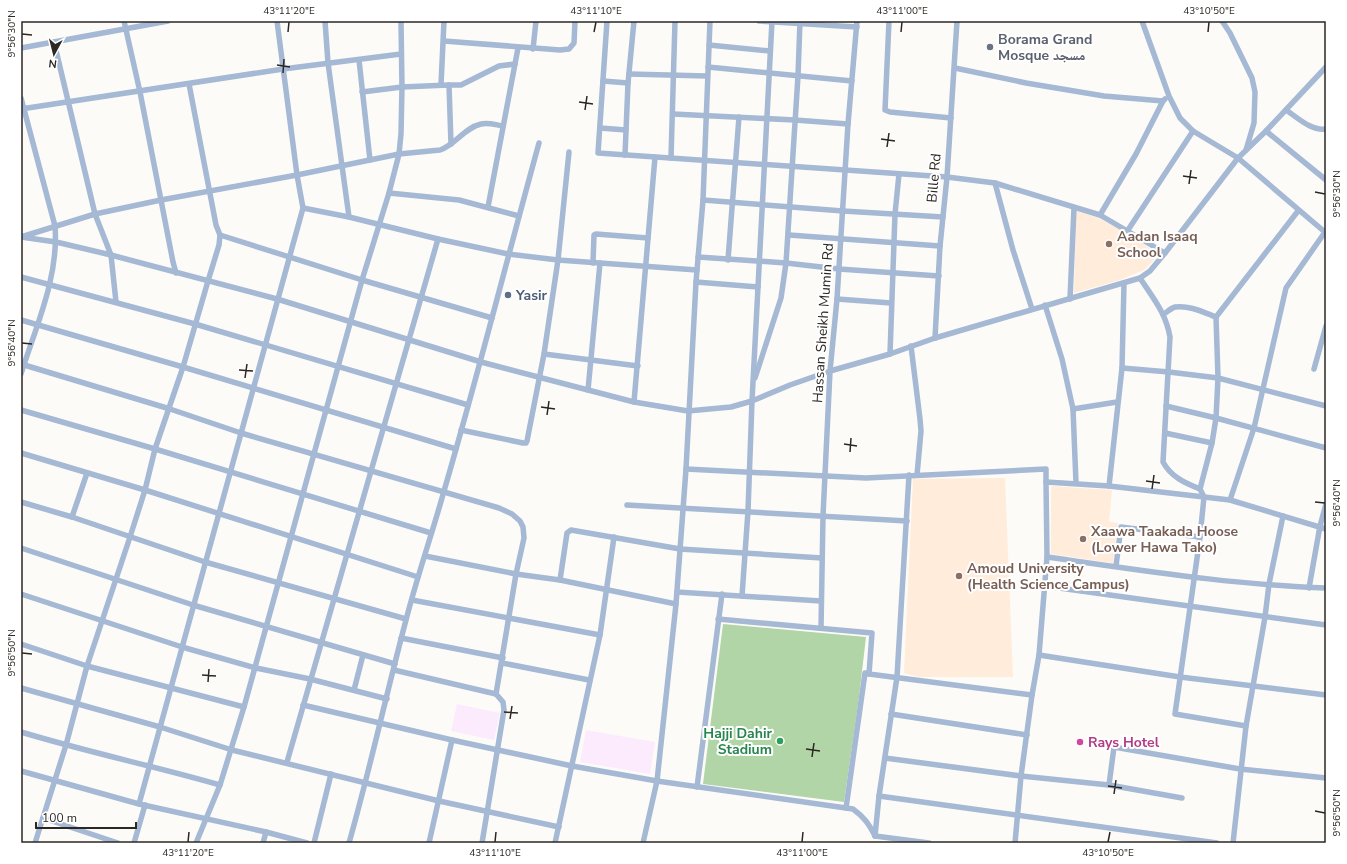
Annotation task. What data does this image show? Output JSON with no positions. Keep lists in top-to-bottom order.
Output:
{
  "streets": {
    "street": ["Bille Rd", "Hassan Sheikh Mumin Rd"]
  },
  "places": [
    "Borama Grand Mosque مسجد",
    "Aadan Isaaq School",
    "Yasir",
    "Xaawa Taakada Hoose (Lower Hawa Tako)",
    "Amoud University (Health Science Campus)",
    "Hajji Dahir Stadium",
    "Rays Hotel"
  ],
  "scale_bar": "100 m",
  "north": "bottom",
  "coordinates": [
    "43°11'20\"E",
    "43°11'10\"E",
    "43°11'00\"E",
    "43°10'50\"E",
    "9°56'30\"N",
    "9°56'40\"N",
    "9°56'50\"N"
  ]
}
